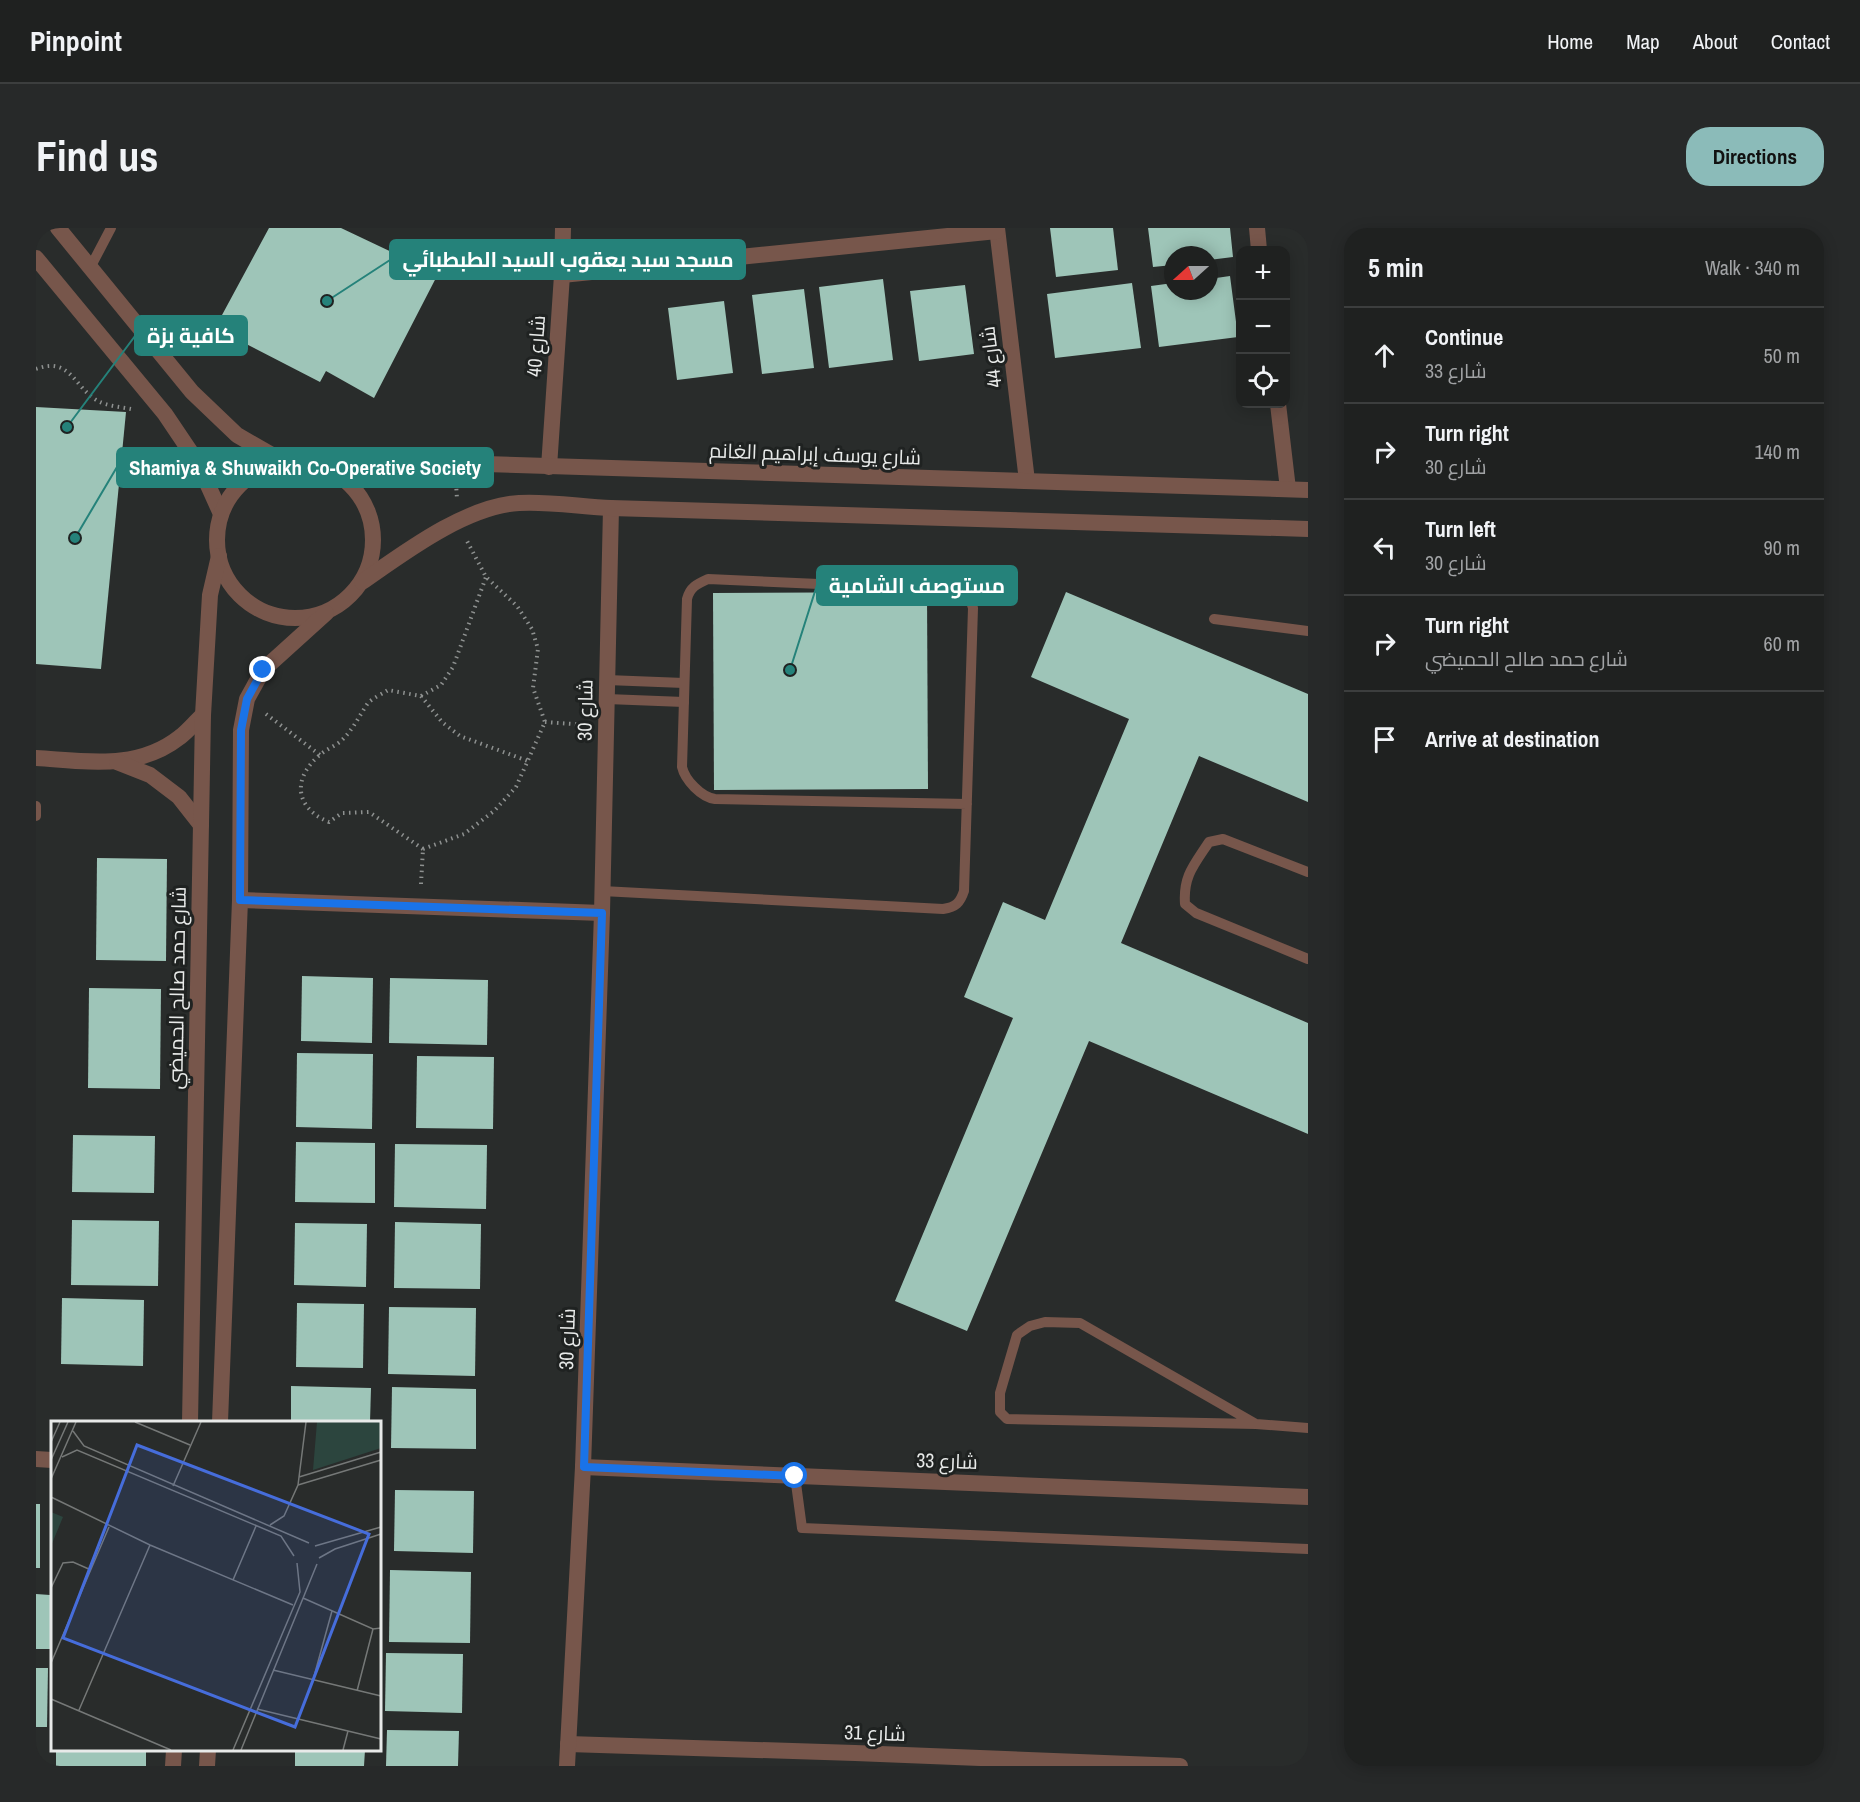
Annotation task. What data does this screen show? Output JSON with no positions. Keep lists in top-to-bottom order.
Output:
{
  "streets": {
    "street": [
      "شارع 40",
      "شارع 44",
      "شارع يوسف إبراهيم الغانم",
      "شارع 30",
      "شارع حمد صالح الحميضي",
      "شارع 33",
      "شارع 31"
    ]
  },
  "crossings": [
    ["شارع 40", "شارع يوسف إبراهيم الغانم"],
    ["شارع 44", "شارع يوسف إبراهيم الغانم"],
    ["شارع يوسف إبراهيم الغانم", "شارع حمد صالح الحميضي"],
    ["شارع 30", "شارع 33"],
    ["شارع 30", "شارع 31"]
  ],
  "places": [
    "مسجد سيد يعقوب السيد الطبطبائي",
    "كافية بزة",
    "Shamiya & Shuwaikh Co-Operative Society",
    "مستوصف الشامية"
  ],
  "north": "left",
  "page": {
    "header": "Pinpoint",
    "nav": [
      "Home",
      "Map",
      "About",
      "Contact"
    ],
    "buttons": "Directions",
    "title": "Find us",
    "heading": ["5 min", "Walk · 340 m"],
    "map_buttons": ["+", "−"],
    "list": [
      ["Continue", "شارع 33", "50 m"],
      ["Turn right", "شارع 30", "140 m"],
      ["Turn left", "شارع 30", "90 m"],
      ["Turn right", "شارع حمد صالح الحميضي", "60 m"],
      "Arrive at destination"
    ]
  }
}
